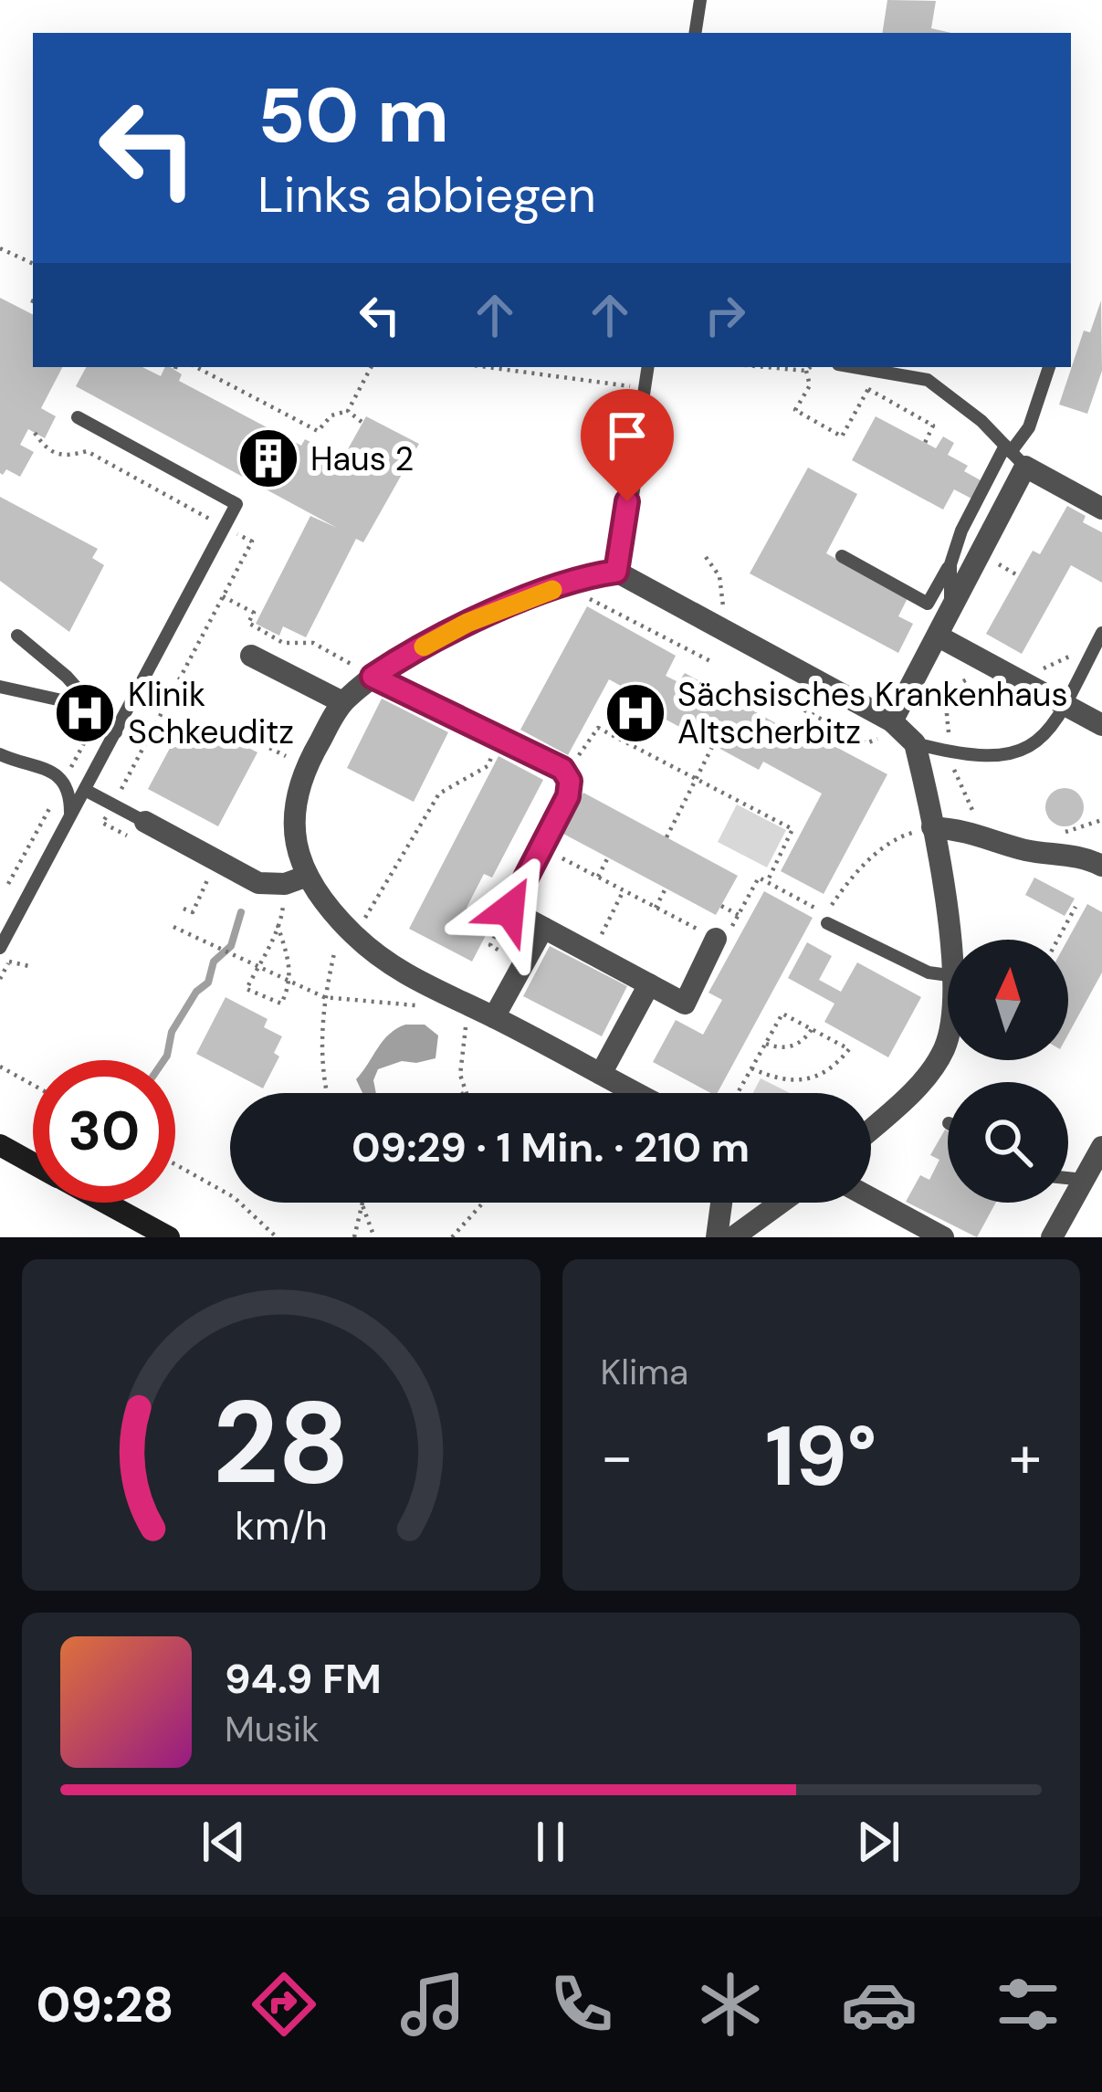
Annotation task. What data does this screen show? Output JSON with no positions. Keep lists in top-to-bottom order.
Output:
{
  "places": {
    "building": ["Haus 2"],
    "hospital": ["Klinik Schkeuditz", "Sächsisches Krankenhaus Altscherbitz"]
  },
  "north": "top",
  "page": {
    "turn": ["50 m", "Links abbiegen"],
    "limit": "30",
    "trip": "09:29 · 1 Min. · 210 m",
    "tile": "Klima",
    "heat": ["−", "19°", "+"],
    "song": ["94.9 FM", "Musik"],
    "tabs": "09:28",
    "gauge": ["28", "km/h"]
  }
}
